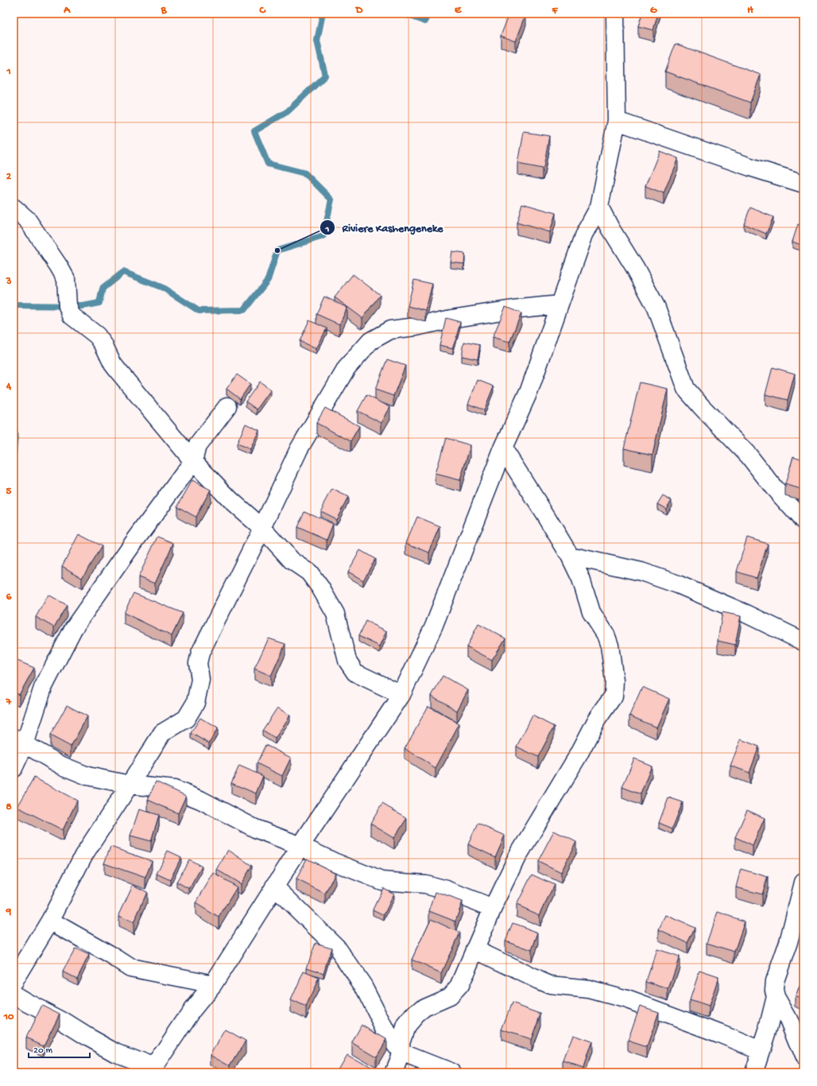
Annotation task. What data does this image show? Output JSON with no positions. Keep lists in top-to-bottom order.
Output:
{
  "places": ["Riviere Kashengeneke"],
  "scale_bar": "20 m",
  "grid": {
    "columns": [
      "A",
      "B",
      "C",
      "D",
      "E",
      "F",
      "G",
      "H"
    ],
    "rows": [
      "1",
      "2",
      "3",
      "4",
      "5",
      "6",
      "7",
      "8",
      "9",
      "10"
    ]
  }
}
